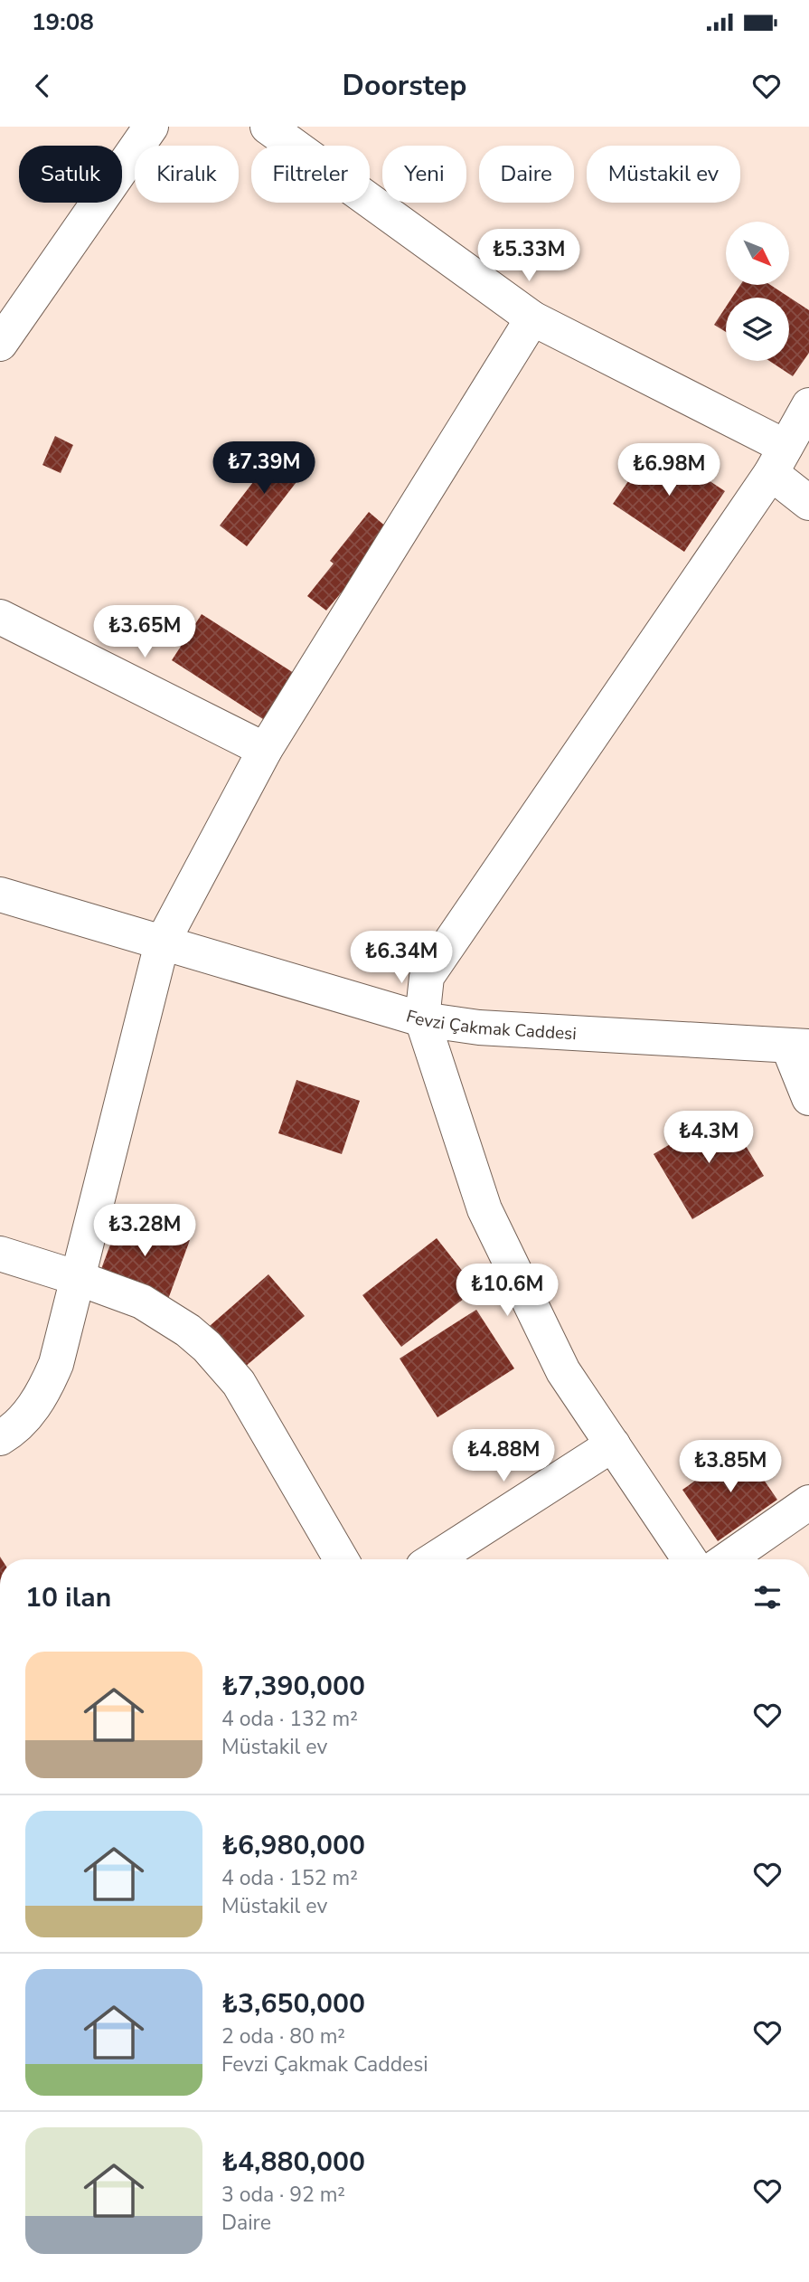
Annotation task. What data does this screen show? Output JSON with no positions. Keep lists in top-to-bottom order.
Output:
{
  "streets": {
    "street": ["Fevzi Çakmak Caddesi"]
  },
  "north": "bottom right",
  "page": {
    "status": "19:08",
    "header": "Doorstep",
    "chip": [
      "Satılık",
      "Kiralık",
      "Filtreler",
      "Yeni",
      "Daire",
      "Müstakil ev"
    ],
    "price": [
      "₺5.33M",
      "₺7.39M",
      "₺6.98M",
      "₺3.65M",
      "₺6.34M",
      "₺4.3M",
      "₺3.28M",
      "₺10.6M",
      "₺4.88M",
      "₺3.85M"
    ],
    "heading": "10 ilan",
    "list": [
      {
        "name": "₺7,390,000",
        "note": "4 oda · 132 m² · Müstakil ev"
      },
      {
        "name": "₺6,980,000",
        "note": "4 oda · 152 m² · Müstakil ev"
      },
      {
        "name": "₺3,650,000",
        "note": "2 oda · 80 m² · Fevzi Çakmak Caddesi"
      },
      {
        "name": "₺4,880,000",
        "note": "3 oda · 92 m² · Daire"
      }
    ]
  }
}
